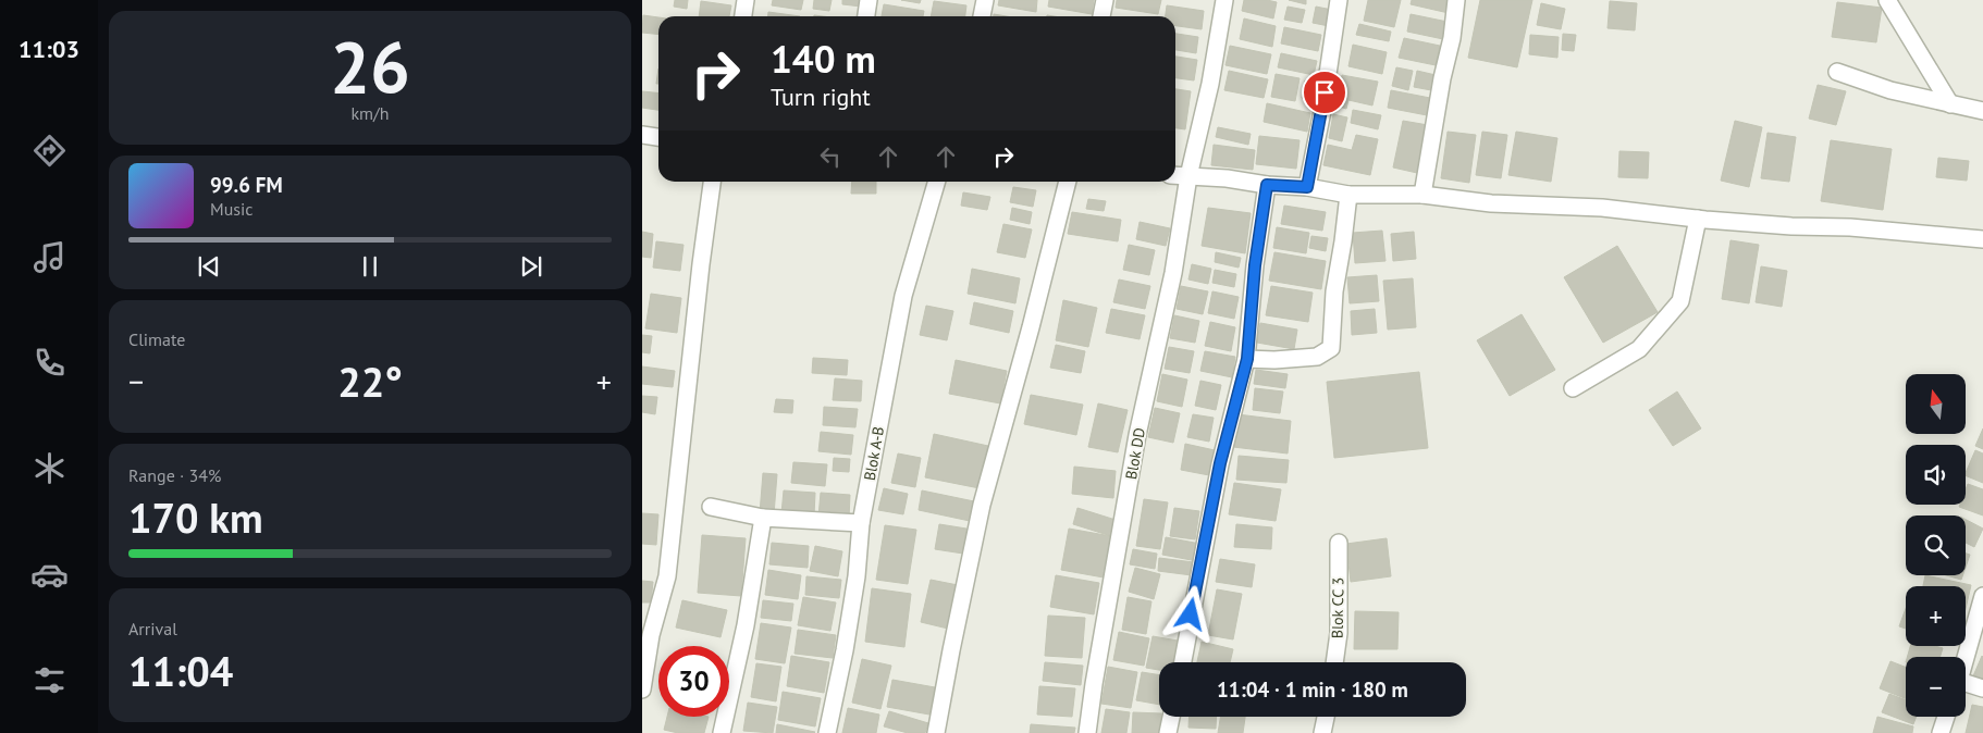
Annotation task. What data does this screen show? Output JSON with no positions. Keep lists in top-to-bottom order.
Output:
{
  "streets": {
    "street": ["Blok A-B", "Blok DD", "Blok CC 3"]
  },
  "north": "top",
  "page": {
    "tabs": "11:03",
    "tile": [
      ["26", "km/h"],
      "Climate",
      ["Range · 34%", "170 km"],
      ["Arrival", "11:04"]
    ],
    "turn": ["140 m", "Turn right"],
    "song": ["99.6 FM", "Music"],
    "heat": ["−", "22°", "+"],
    "map_buttons": ["+", "−"],
    "limit": "30",
    "trip": "11:04 · 1 min · 180 m"
  }
}
